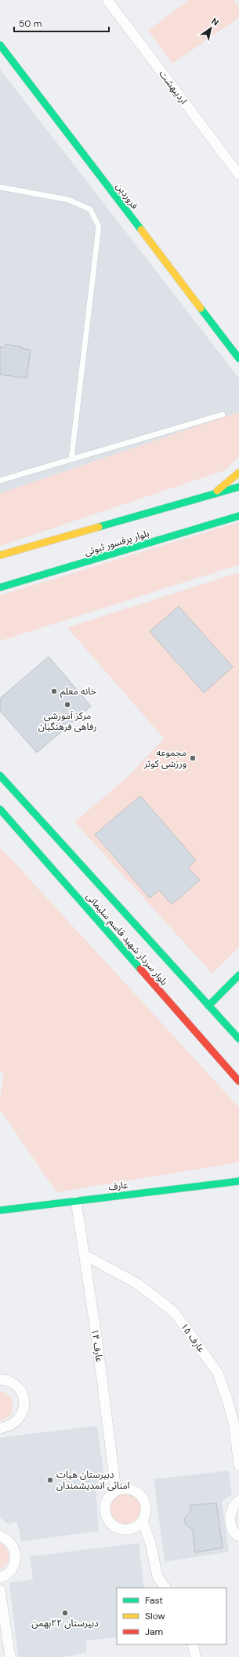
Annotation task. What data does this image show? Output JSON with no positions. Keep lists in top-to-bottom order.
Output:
{
  "streets": {
    "main road": [
      "فروردین",
      "بلوار پرفسور ثبوتی",
      "بلوار سردار شهید قاسم سلیمانی",
      "عارف"
    ],
    "street": ["اردیبهشت", "عارف ۱۵", "عارف ۱۴"]
  },
  "crossings": [
    ["عارف", "عارف ۱۴"],
    ["عارف ۱۵", "عارف ۱۴"]
  ],
  "places": [
    "خانه معلم",
    "مرکز آموزشی رفاهی فرهنگیان",
    "مجموعه ورزشی کوثر",
    "دبیرستان هیات امنائی انمدیشمندان",
    "دبیرستان ۲۲بهمن"
  ],
  "legend": ["Fast", "Slow", "Jam"],
  "scale_bar": "50 m",
  "north": "top right"
}
